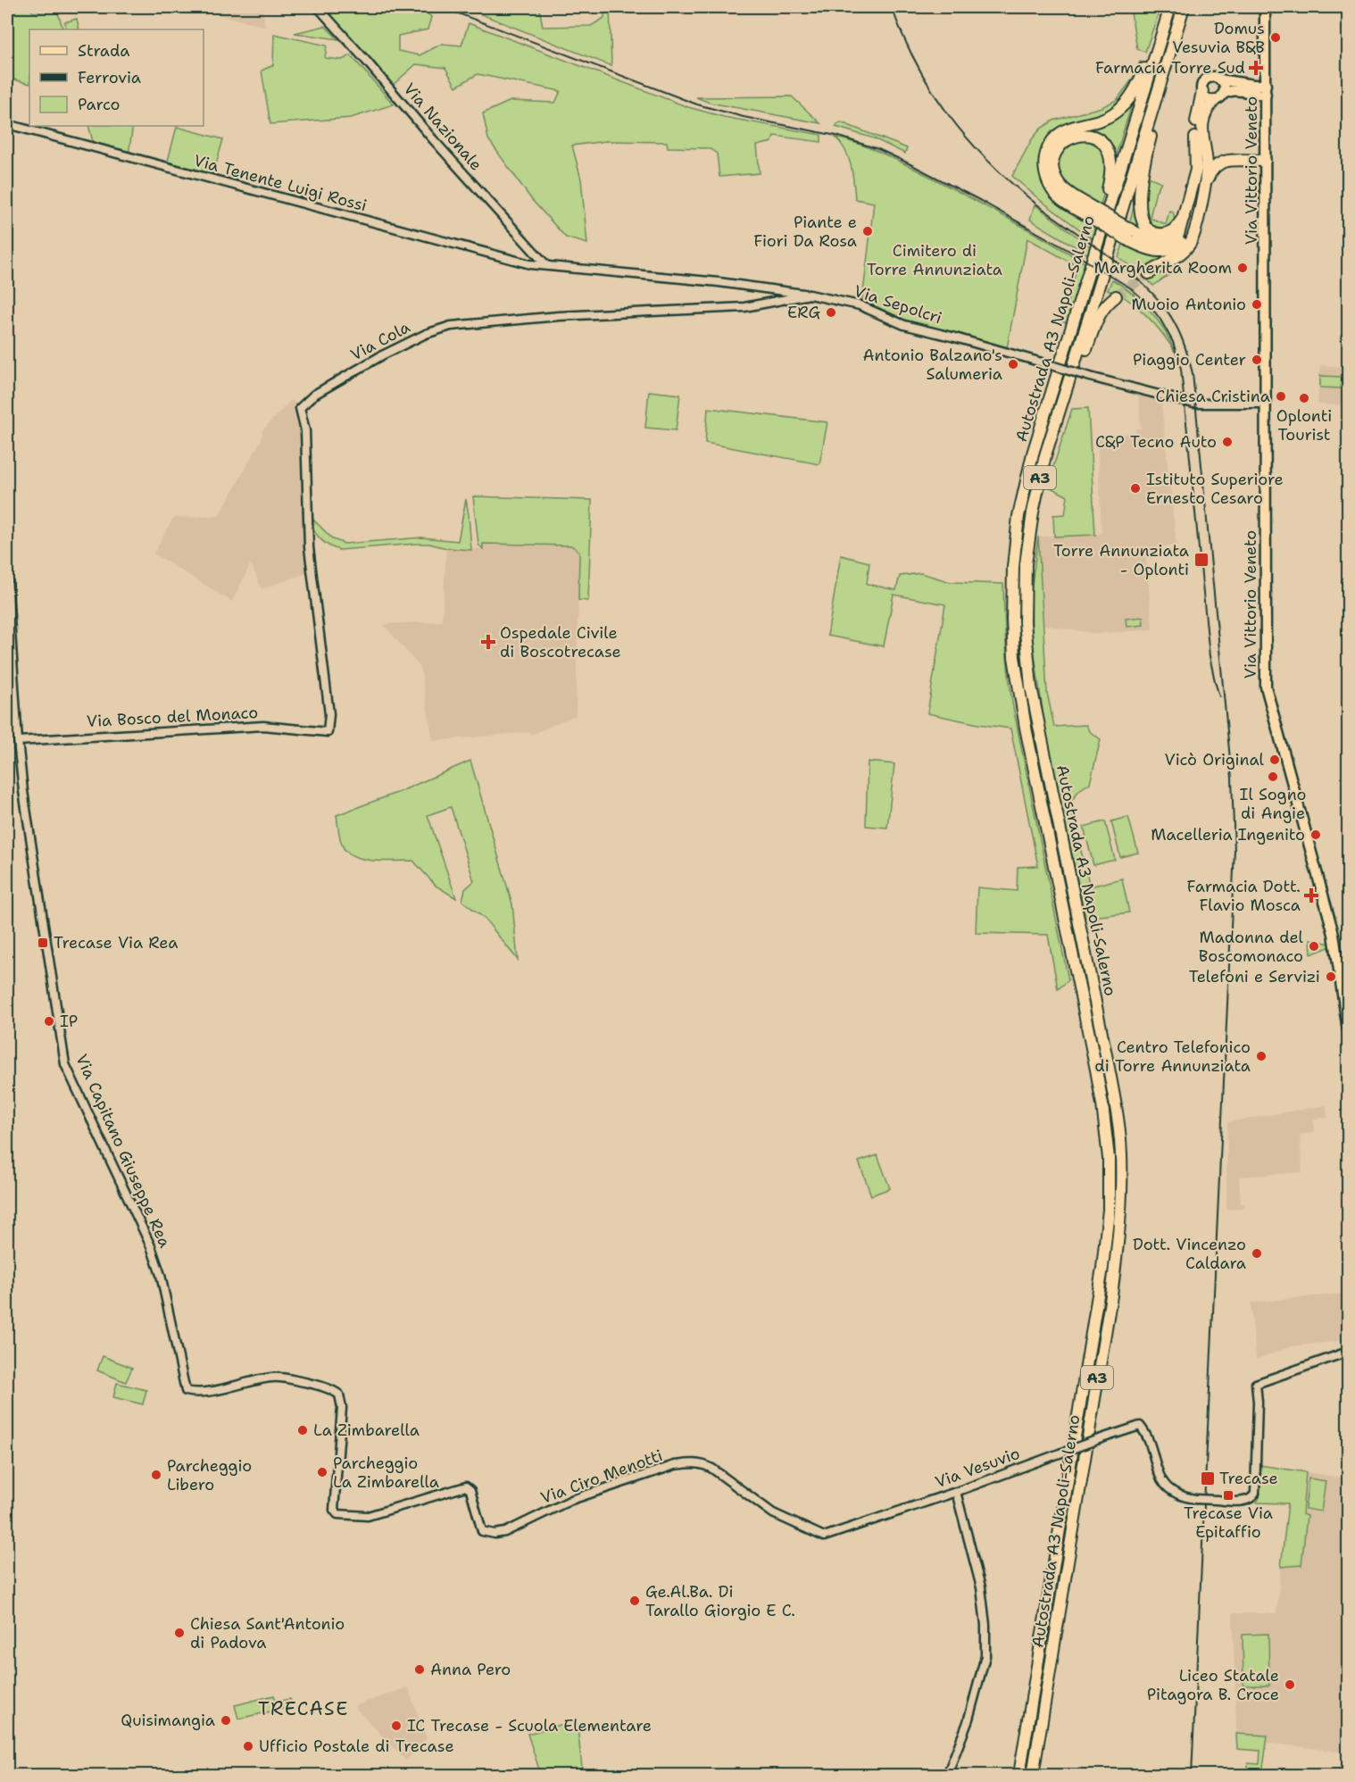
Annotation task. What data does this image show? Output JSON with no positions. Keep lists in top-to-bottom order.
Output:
{
  "streets": {
    "highway": ["Autostrada A3 Napoli-Salerno", "A3"],
    "main road": ["Via Vittorio Veneto"],
    "street": [
      "Via Nazionale",
      "Via Tenente Luigi Rossi",
      "Via Sepolcri",
      "Via Cola",
      "Via Bosco del Monaco",
      "Via Capitano Giuseppe Rea",
      "Via Vesuvio",
      "Via Ciro Menotti"
    ]
  },
  "crossings": [
    ["Via Nazionale", "Via Tenente Luigi Rossi"],
    ["Via Nazionale", "Via Sepolcri"],
    ["Via Vittorio Veneto", "Via Sepolcri"],
    ["Via Tenente Luigi Rossi", "Via Sepolcri"],
    ["Via Sepolcri", "Via Cola"],
    ["Via Cola", "Via Bosco del Monaco"],
    ["Via Bosco del Monaco", "Via Capitano Giuseppe Rea"],
    ["Via Capitano Giuseppe Rea", "Via Ciro Menotti"],
    ["Via Vesuvio", "Via Ciro Menotti"]
  ],
  "districts": ["TRECASE"],
  "parks": ["Cimitero di Torre Annunziata"],
  "places": {
    "other": [
      "Domus Vesuvia B&B",
      "Piante e Fiori Da Rosa",
      "Margherita Room",
      "Muoio Antonio",
      "ERG",
      "Piaggio Center",
      "Antonio Balzano's Salumeria",
      "Chiesa Cristina",
      "Oplonti Tourist",
      "C&P Tecno Auto",
      "Istituto Superiore Ernesto Cesaro",
      "Vicò Original",
      "Il Sogno di Angie",
      "Macelleria Ingenito",
      "Madonna del Boscomonaco",
      "Telefoni e Servizi",
      "IP",
      "Centro Telefonico di Torre Annunziata",
      "Dott. Vincenzo Caldara",
      "La Zimbarella",
      "Parcheggio La Zimbarella",
      "Parcheggio Libero",
      "Ge.Al.Ba. Di Tarallo Giorgio E C.",
      "Chiesa Sant'Antonio di Padova",
      "Anna Pero",
      "Liceo Statale Pitagora B. Croce",
      "Quisimangia",
      "IC Trecase - Scuola Elementare",
      "Ufficio Postale di Trecase"
    ],
    "health": ["Farmacia Torre Sud", "Ospedale Civile di Boscotrecase", "Farmacia Dott. Flavio Mosca"],
    "transit": [
      "Torre Annunziata - Oplonti",
      "Trecase Via Rea",
      "Trecase",
      "Trecase Via Epitaffio"
    ]
  },
  "legend": ["Strada", "Ferrovia", "Parco"]
}
